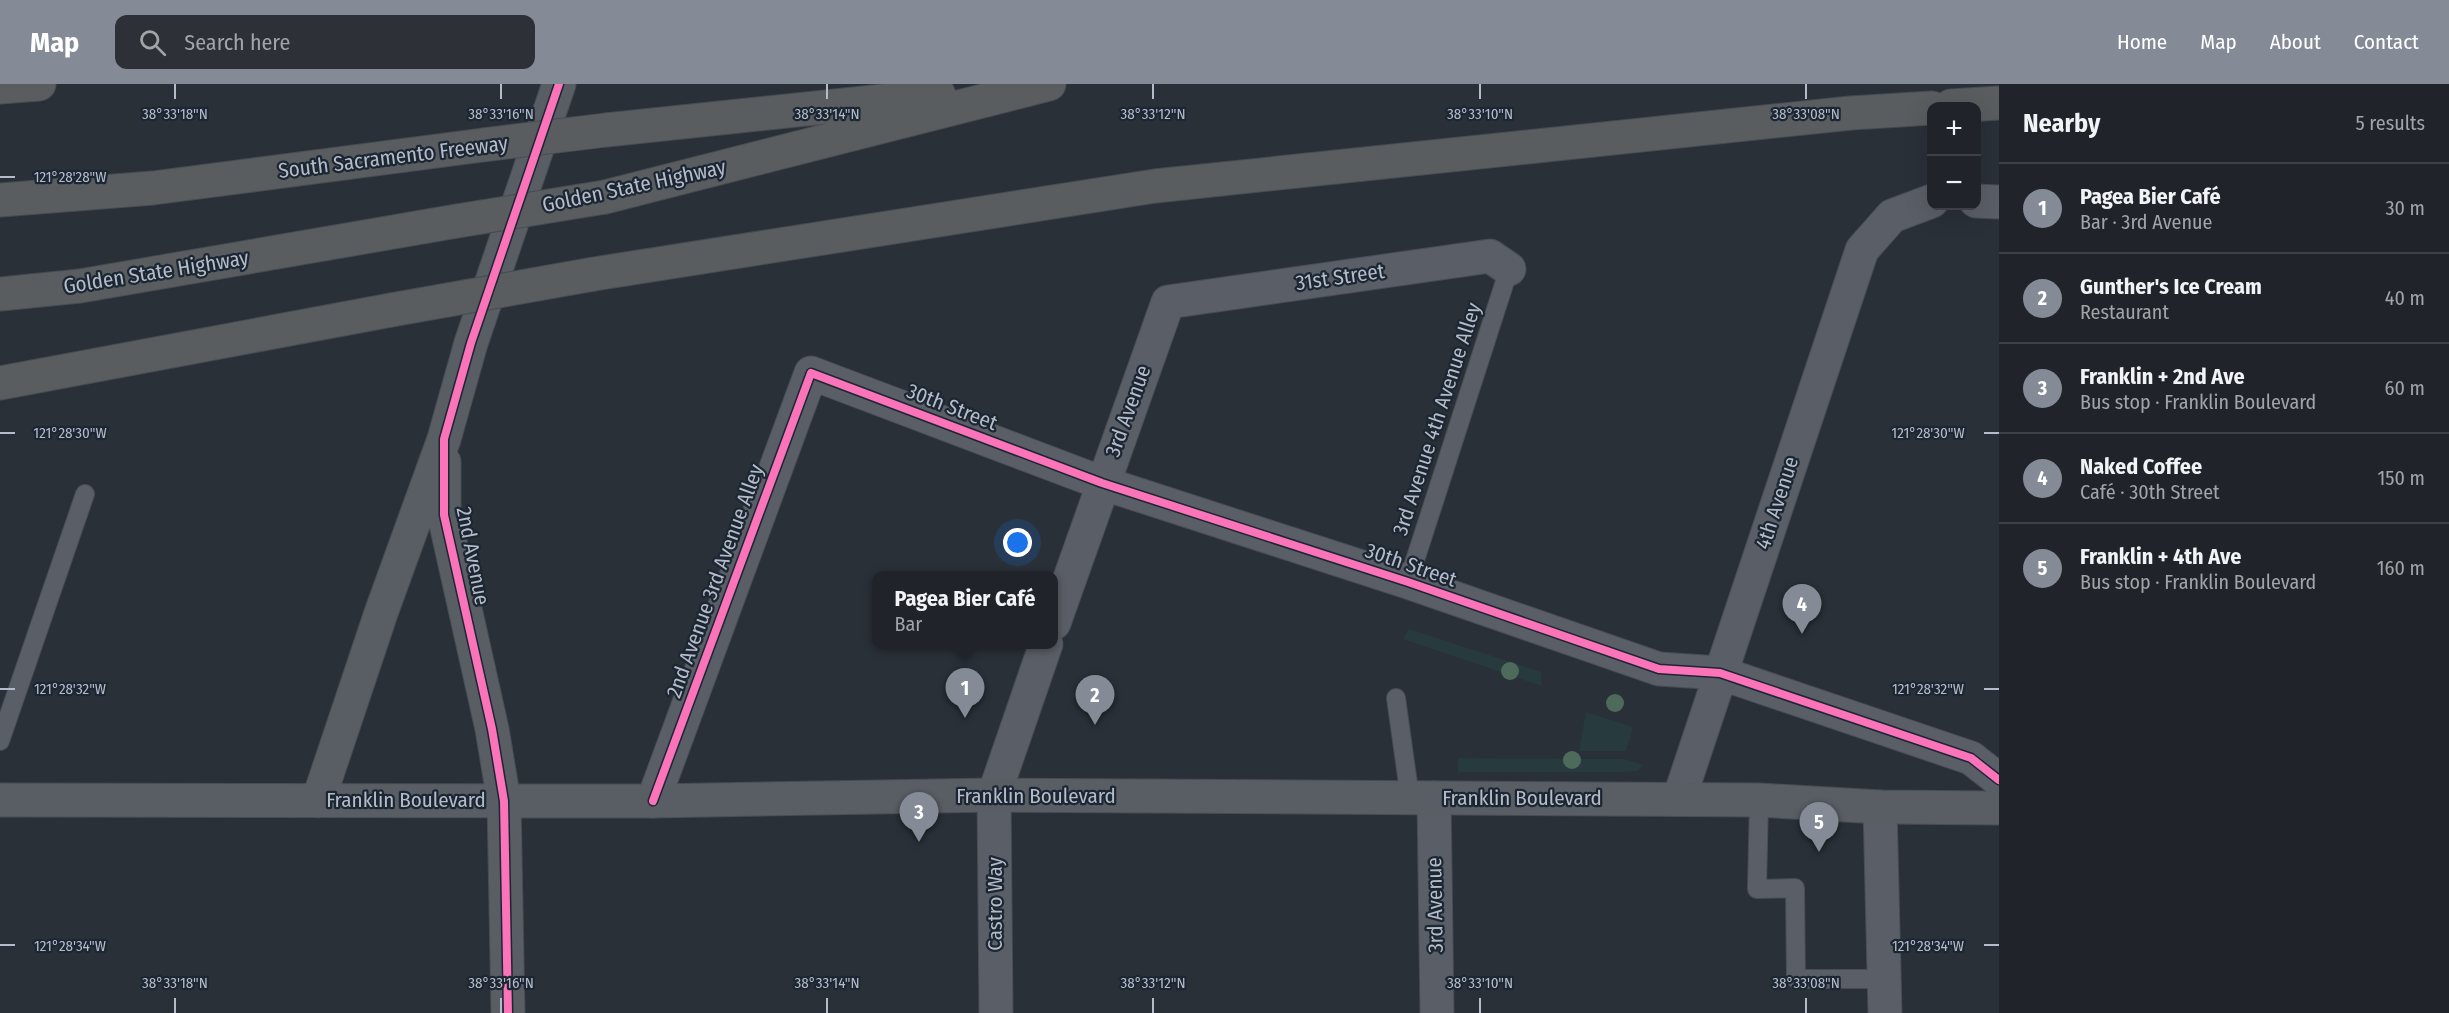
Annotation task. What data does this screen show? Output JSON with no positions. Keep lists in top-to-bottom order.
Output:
{
  "streets": {
    "highway": ["South Sacramento Freeway", "Golden State Highway"],
    "main road": ["2nd Avenue", "Franklin Boulevard"],
    "street": [
      "31st Street",
      "30th Street",
      "3rd Avenue",
      "4th Avenue",
      "2nd Avenue 3rd Avenue Alley",
      "Castro Way"
    ],
    "lane": ["3rd Avenue 4th Avenue Alley"]
  },
  "crossings": [
    ["31st Street", "3rd Avenue"],
    ["31st Street", "3rd Avenue 4th Avenue Alley"],
    ["30th Street", "3rd Avenue"],
    ["30th Street", "3rd Avenue 4th Avenue Alley"],
    ["30th Street", "4th Avenue"],
    ["30th Street", "2nd Avenue 3rd Avenue Alley"],
    ["3rd Avenue", "Franklin Boulevard"],
    ["4th Avenue", "Franklin Boulevard"],
    ["2nd Avenue", "Franklin Boulevard"],
    ["2nd Avenue 3rd Avenue Alley", "Franklin Boulevard"],
    ["Franklin Boulevard", "Castro Way"]
  ],
  "page": {
    "header": "Map",
    "search": "Search here",
    "nav": [
      "Home",
      "Map",
      "About",
      "Contact"
    ],
    "heading": ["Nearby", "5 results"],
    "map_buttons": ["+", "−"],
    "list": [
      {
        "mark": "1",
        "name": "Pagea Bier Café",
        "note": "Bar · 3rd Avenue",
        "value": "30 m"
      },
      {
        "mark": "2",
        "name": "Gunther's Ice Cream",
        "note": "Restaurant",
        "value": "40 m"
      },
      {
        "mark": "3",
        "name": "Franklin + 2nd Ave",
        "note": "Bus stop · Franklin Boulevard",
        "value": "60 m"
      },
      {
        "mark": "4",
        "name": "Naked Coffee",
        "note": "Café · 30th Street",
        "value": "150 m"
      },
      {
        "mark": "5",
        "name": "Franklin + 4th Ave",
        "note": "Bus stop · Franklin Boulevard",
        "value": "160 m"
      }
    ],
    "popup": ["Pagea Bier Café", "Bar"],
    "pins": [
      "4",
      "1",
      "2",
      "3",
      "5"
    ]
  },
  "coordinates": [
    "38°33'18\"N",
    "38°33'16\"N",
    "38°33'14\"N",
    "38°33'12\"N",
    "38°33'10\"N",
    "38°33'08\"N",
    "121°28'28\"W",
    "121°28'30\"W",
    "121°28'32\"W",
    "121°28'34\"W"
  ]
}
